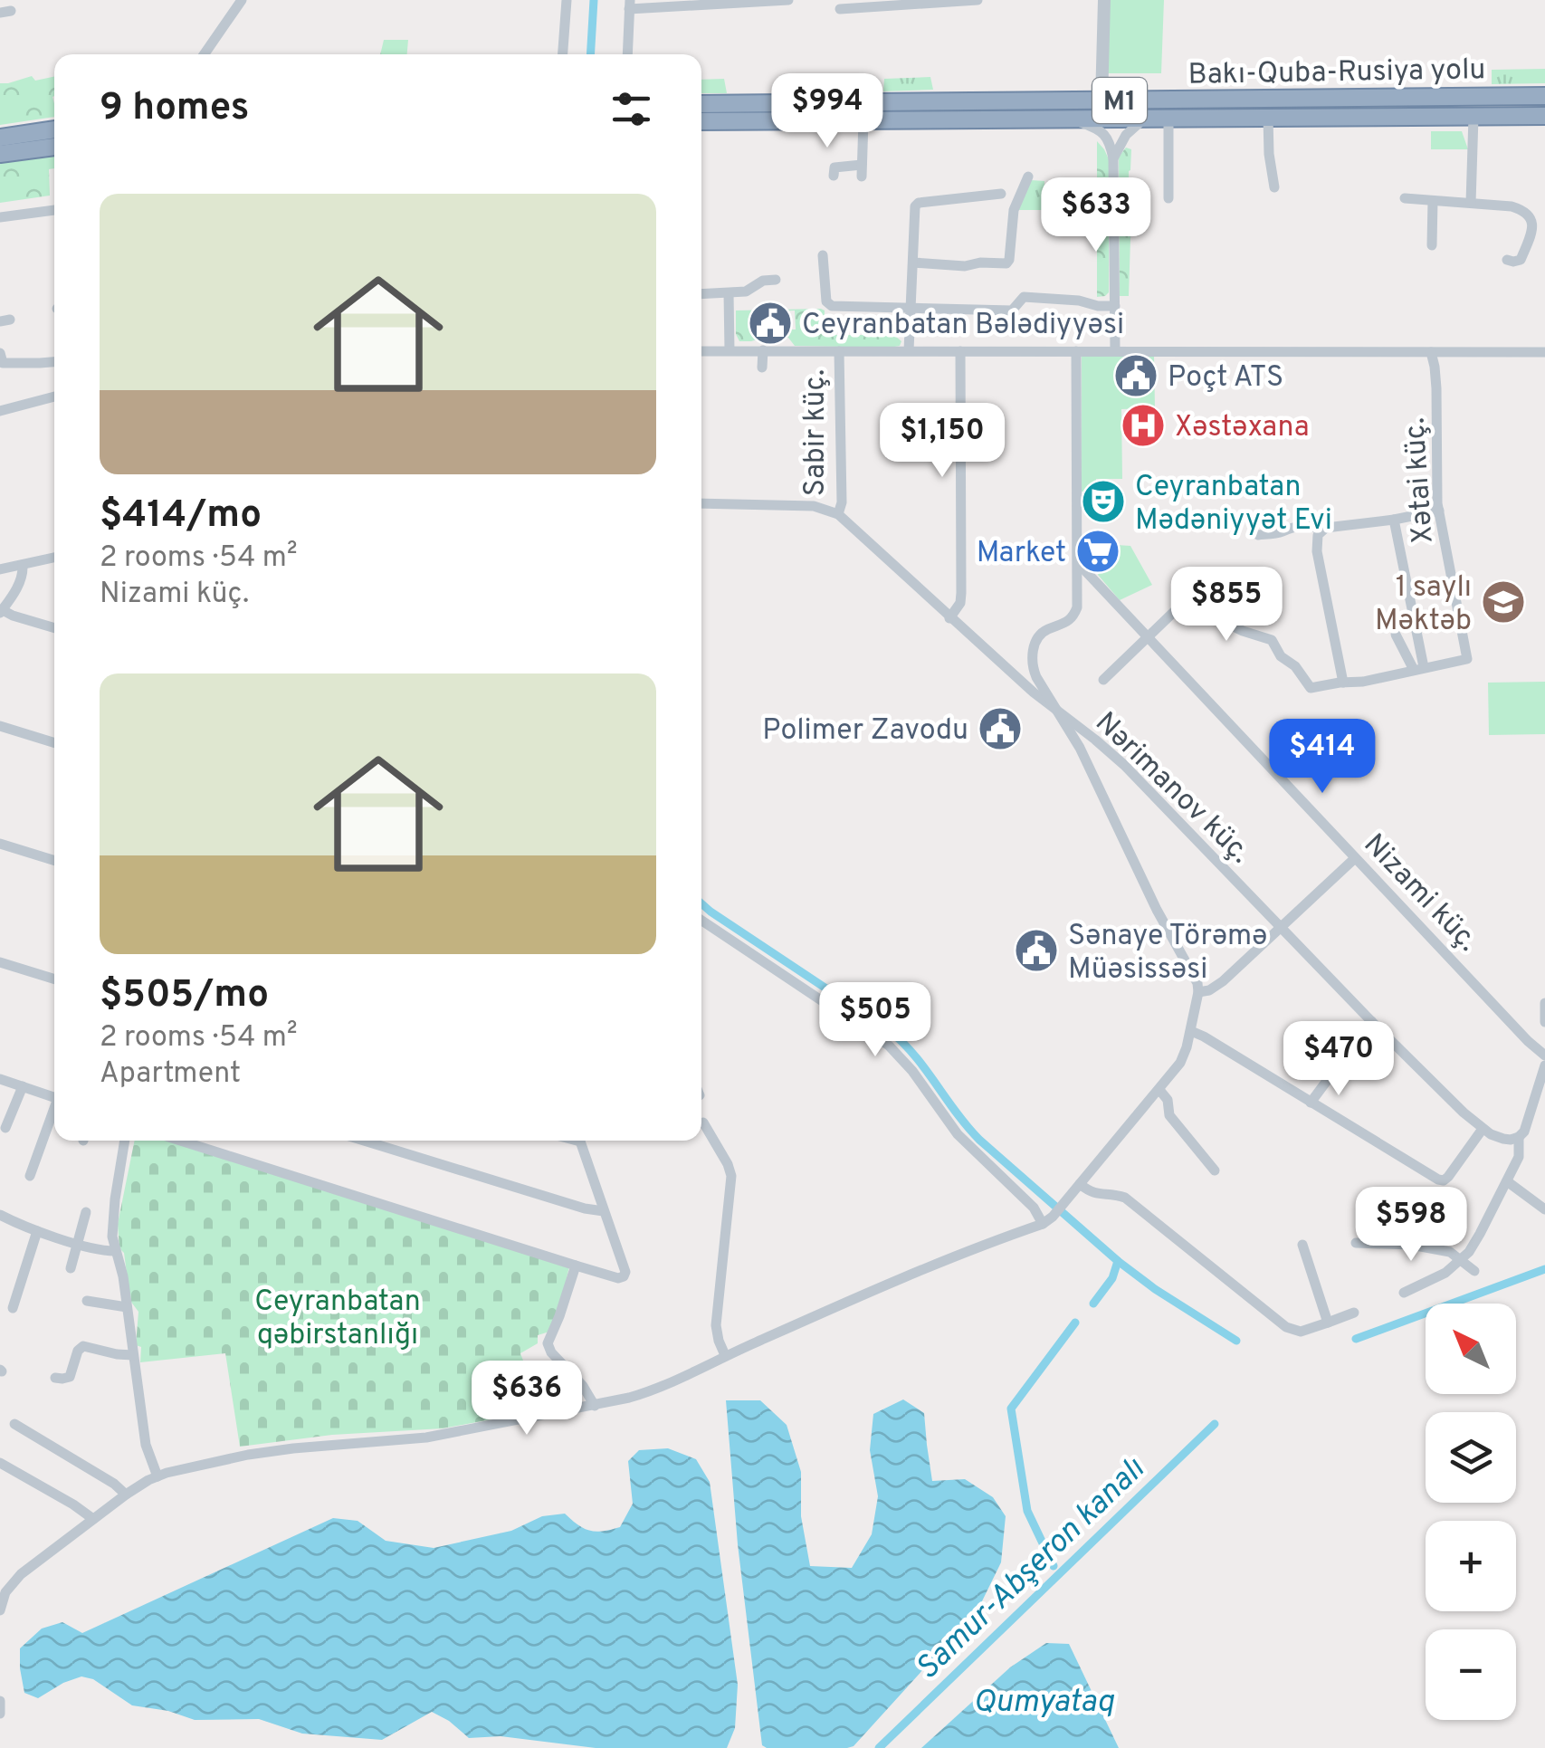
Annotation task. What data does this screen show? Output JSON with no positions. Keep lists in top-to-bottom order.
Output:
{
  "streets": {
    "highway": ["Bakı-Quba-Rusiya yolu", "M1"],
    "street": [
      "Sabir küç.",
      "Xətai küç.",
      "Nərimanov küç.",
      "Nizami küç."
    ]
  },
  "crossings": [
    ["Sabir küç.", "Nərimanov küç."]
  ],
  "water": ["Samur-Abşeron kanalı", "Qumyataq"],
  "parks": ["Ceyranbatan qəbirstanlığı"],
  "places": {
    "public building": [
      "Ceyranbatan Bələdiyyəsi",
      "Poçt ATS",
      "Polimer Zavodu",
      "Sənaye Törəmə Müəsissəsi"
    ],
    "hospital": ["Xəstəxana"],
    "theatre": ["Ceyranbatan Mədəniyyət Evi"],
    "supermarket": ["Market"],
    "school or university": ["1 saylı Məktəb"]
  },
  "north": "top left",
  "page": {
    "heading": "9 homes",
    "price": [
      "$994",
      "$633",
      "$1,150",
      "$855",
      "$414",
      "$505",
      "$470",
      "$598",
      "$636"
    ],
    "list": [
      {
        "name": "$414/mo",
        "note": "2 rooms · 54 m² · Nizami küç."
      },
      {
        "name": "$505/mo",
        "note": "2 rooms · 54 m² · Apartment"
      }
    ],
    "map_buttons": ["+", "−"]
  }
}
